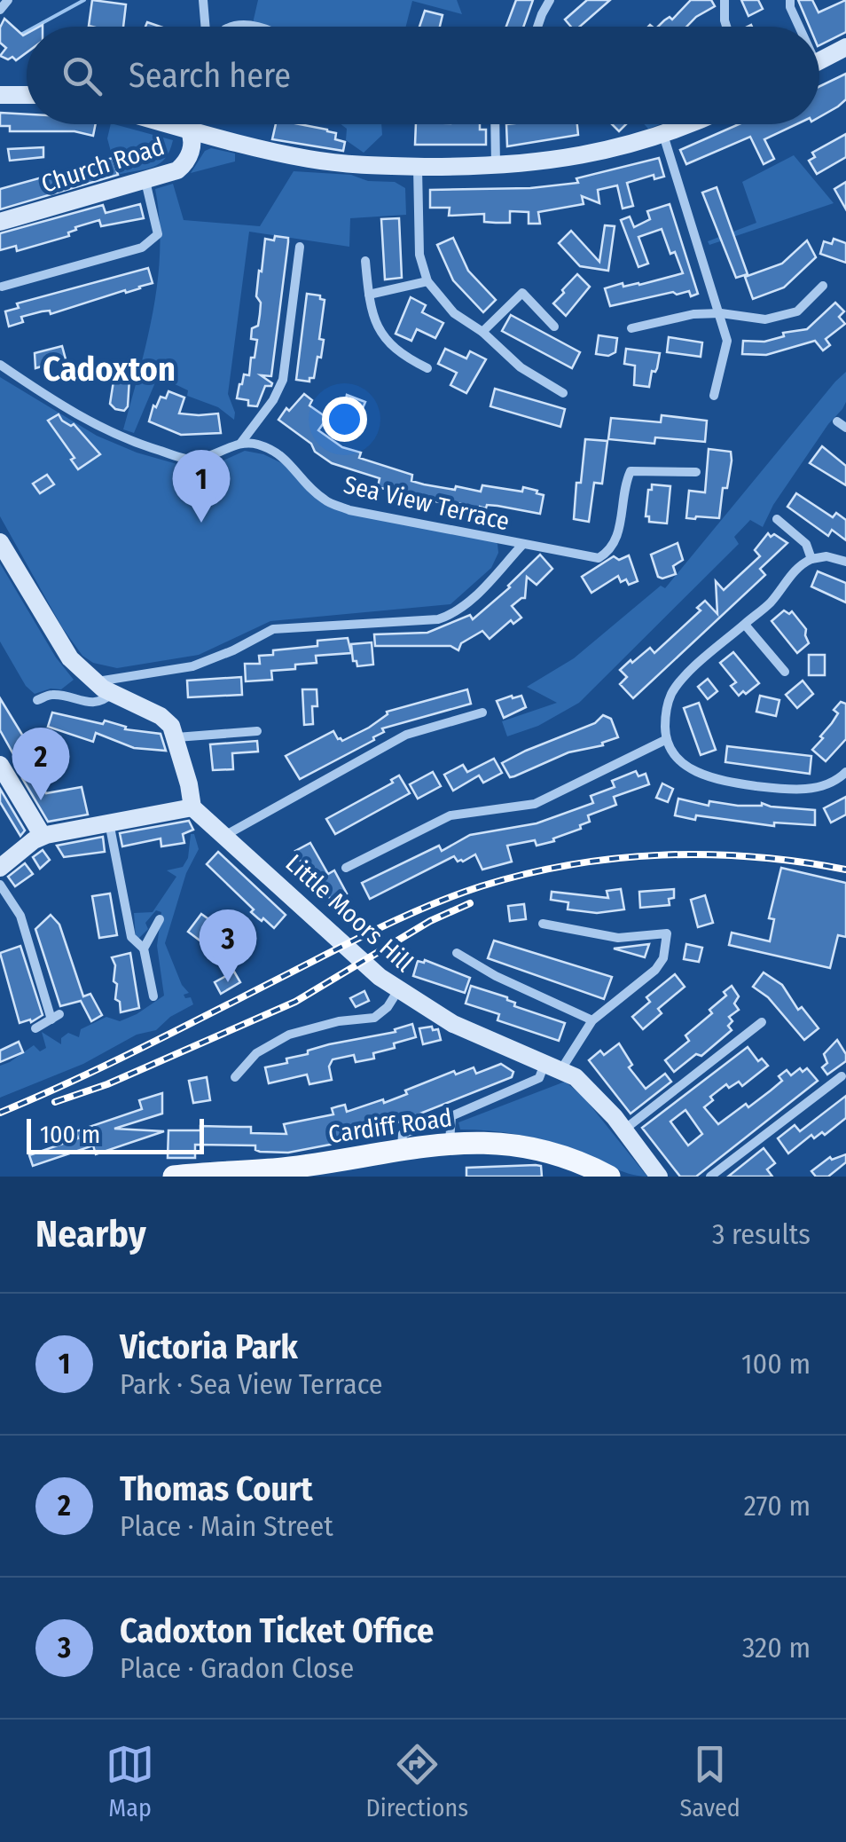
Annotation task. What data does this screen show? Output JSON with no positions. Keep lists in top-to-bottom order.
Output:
{
  "streets": {
    "main road": ["Cardiff Road"],
    "street": ["Church Road", "Sea View Terrace", "Little Moors Hill"]
  },
  "districts": ["Cadoxton"],
  "scale_bar": "100 m",
  "page": {
    "search": "Search here",
    "pins": ["1", "2", "3"],
    "scale": "100 m",
    "heading": ["Nearby", "3 results"],
    "list": [
      {
        "mark": "1",
        "name": "Victoria Park",
        "note": "Park · Sea View Terrace",
        "value": "100 m"
      },
      {
        "mark": "2",
        "name": "Thomas Court",
        "note": "Place · Main Street",
        "value": "270 m"
      },
      {
        "mark": "3",
        "name": "Cadoxton Ticket Office",
        "note": "Place · Gradon Close",
        "value": "320 m"
      }
    ],
    "nav": ["Map", "Directions", "Saved"]
  }
}
